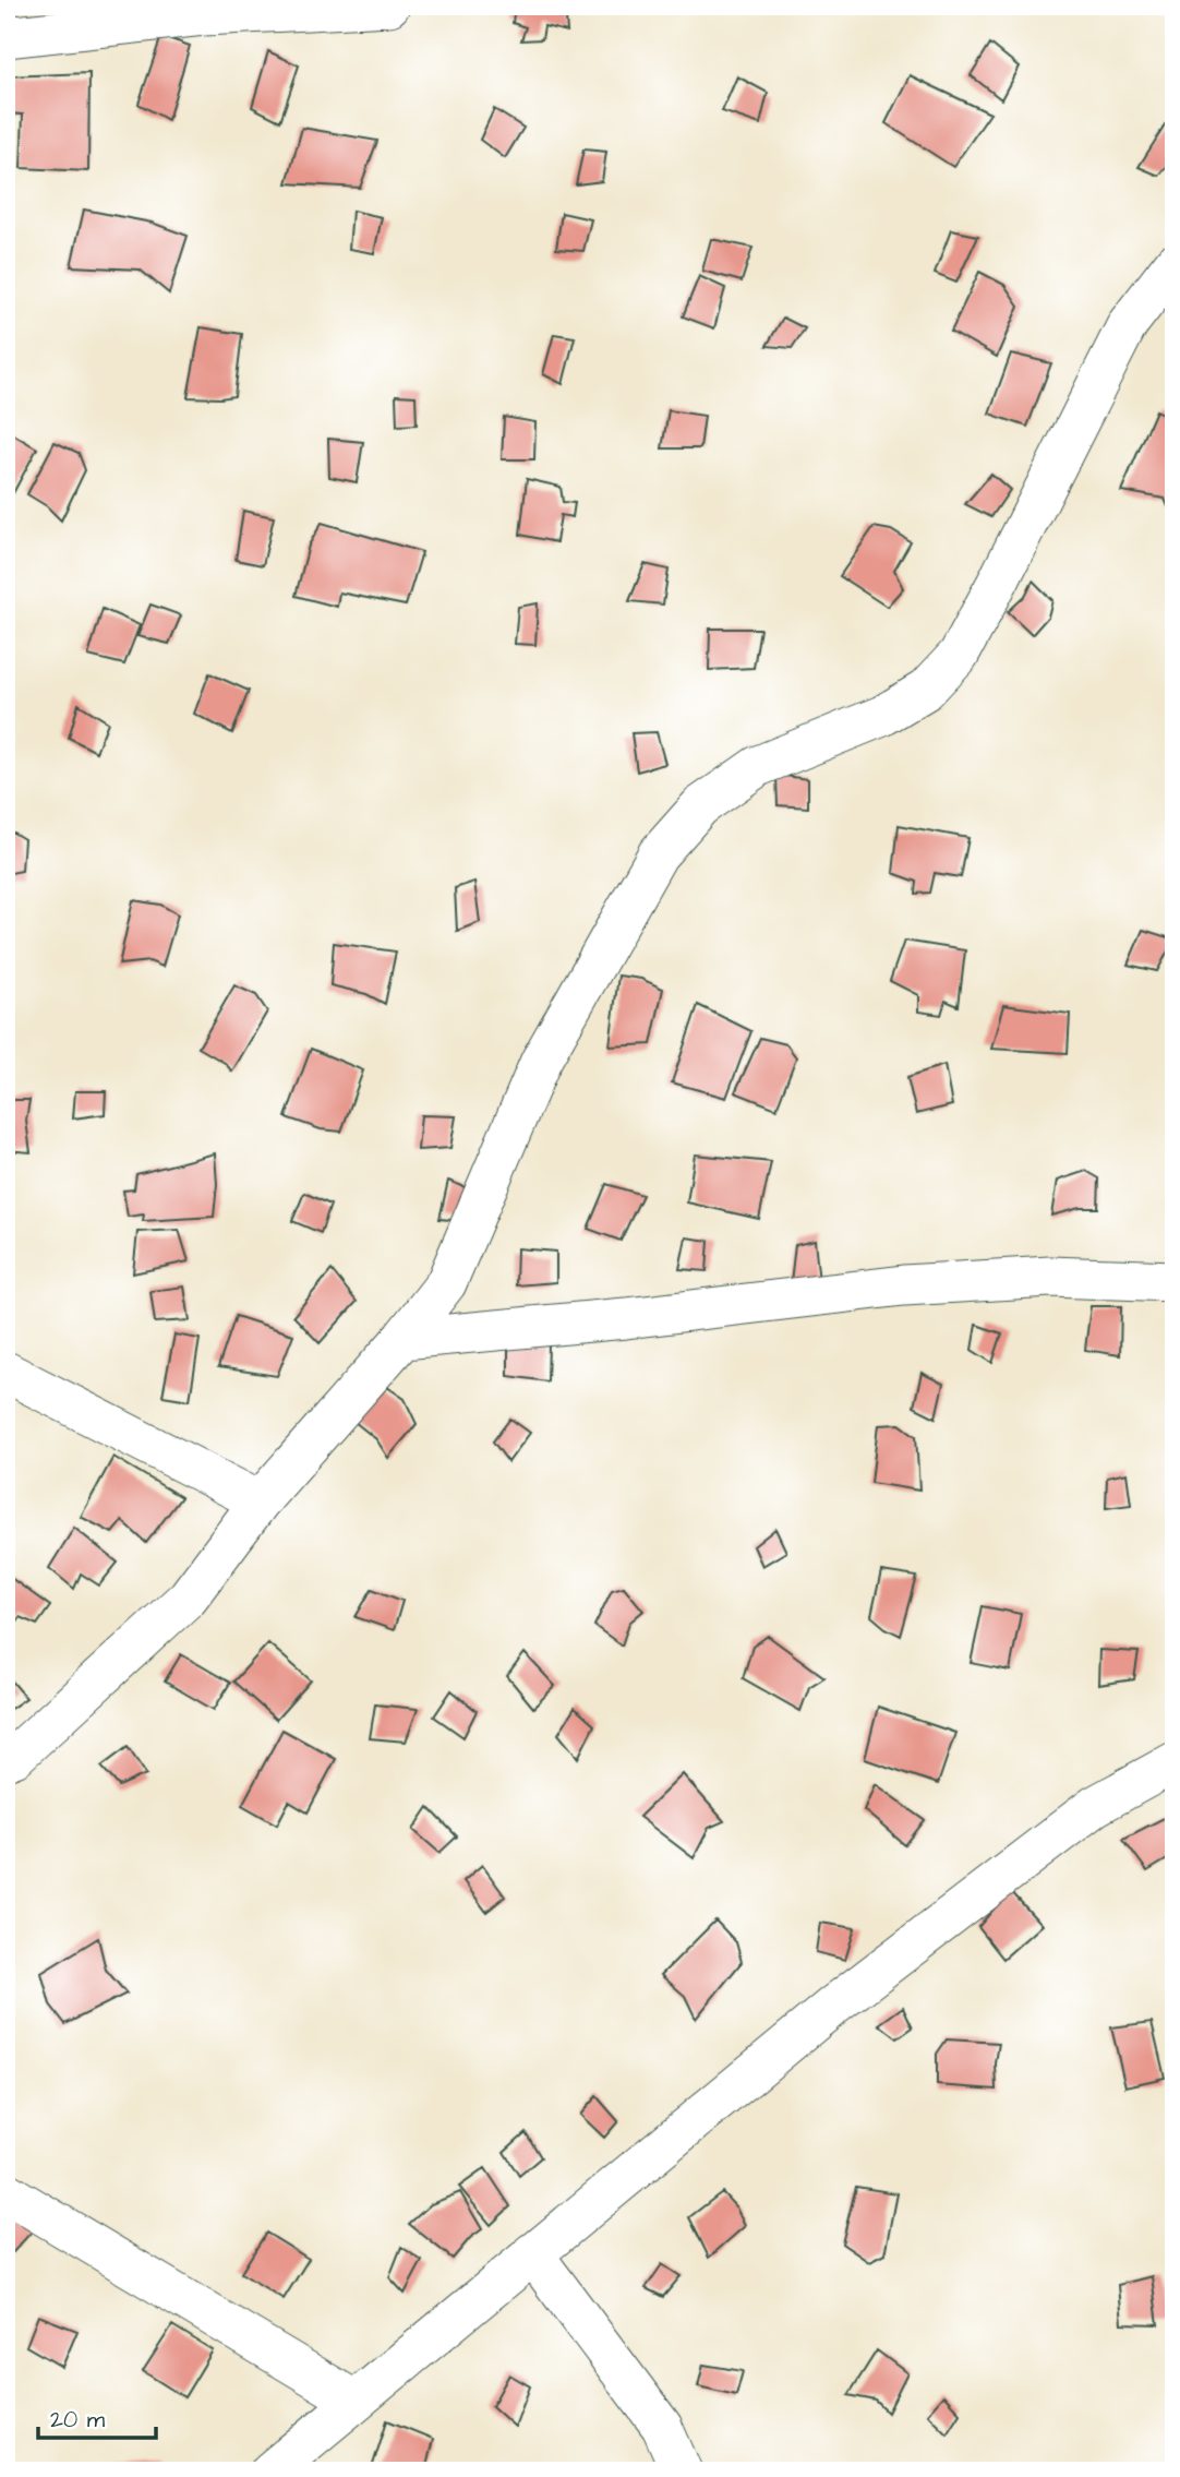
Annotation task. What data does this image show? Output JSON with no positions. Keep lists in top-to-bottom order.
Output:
{
  "scale_bar": "20 m"
}
